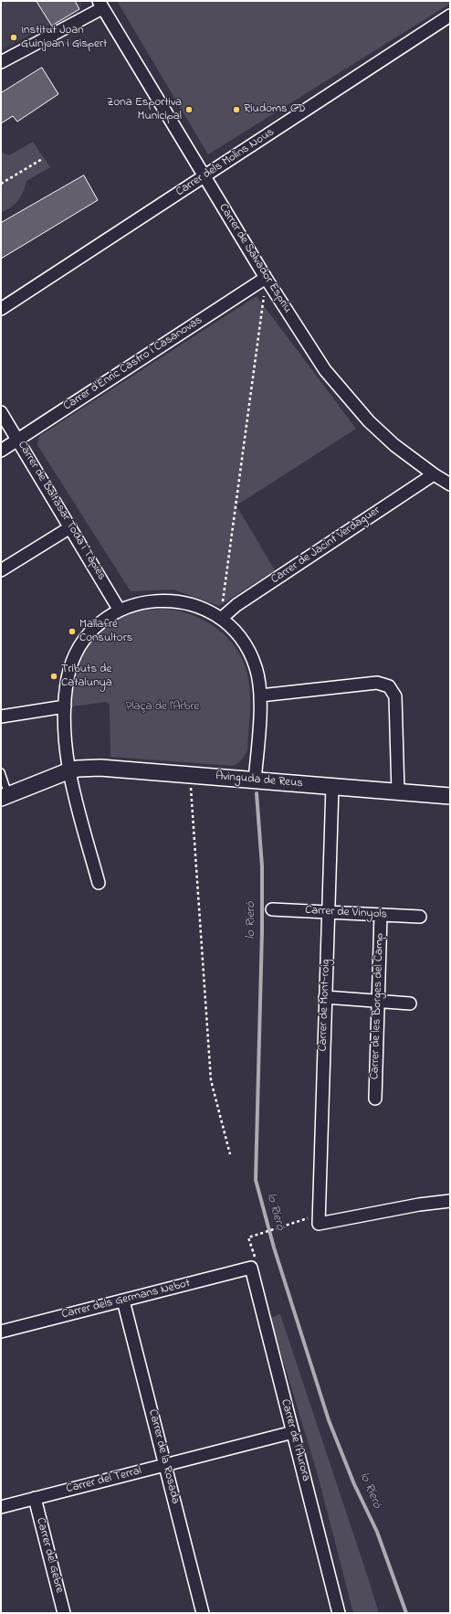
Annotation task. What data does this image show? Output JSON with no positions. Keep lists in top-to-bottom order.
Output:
{
  "streets": {
    "street": [
      "Carrer dels Molins Nous",
      "Carrer de Salvador Espriu",
      "Carrer d'Enric Castro i Casanovas",
      "Carrer de Baltasar Toda i Tàpies",
      "Carrer de Jacint Verdaguer",
      "Avinguda de Reus",
      "Carrer de Vinyols",
      "Carrer de Mont-roig",
      "Carrer de les Borges del Camp",
      "Carrer dels Germans Nebot",
      "Carrer de l'Aurora",
      "Carrer de la Rosada",
      "Carrer del Terral",
      "Carrer del Gebre"
    ]
  },
  "crossings": [
    ["Carrer dels Molins Nous", "Carrer de Salvador Espriu"],
    ["Carrer de Salvador Espriu", "Carrer d'Enric Castro i Casanovas"],
    ["Carrer de Salvador Espriu", "Carrer de Jacint Verdaguer"],
    ["Carrer d'Enric Castro i Casanovas", "Carrer de Baltasar Toda i Tàpies"],
    ["Avinguda de Reus", "Carrer de Mont-roig"],
    ["Carrer de Vinyols", "Carrer de Mont-roig"],
    ["Carrer de Vinyols", "Carrer de les Borges del Camp"],
    ["Carrer dels Germans Nebot", "Carrer de l'Aurora"],
    ["Carrer dels Germans Nebot", "Carrer de la Rosada"],
    ["Carrer de l'Aurora", "Carrer del Terral"],
    ["Carrer de la Rosada", "Carrer del Terral"],
    ["Carrer del Terral", "Carrer del Gebre"]
  ],
  "water": ["lo Rieró"],
  "parks": ["Plaça de l'Arbre"],
  "places": [
    "Institut Joan Guinjoan i Gispert",
    "Zona Esportiva Municipal",
    "Riudoms CD",
    "Mallafrè Consultors",
    "Tributs de Catalunya"
  ]
}
